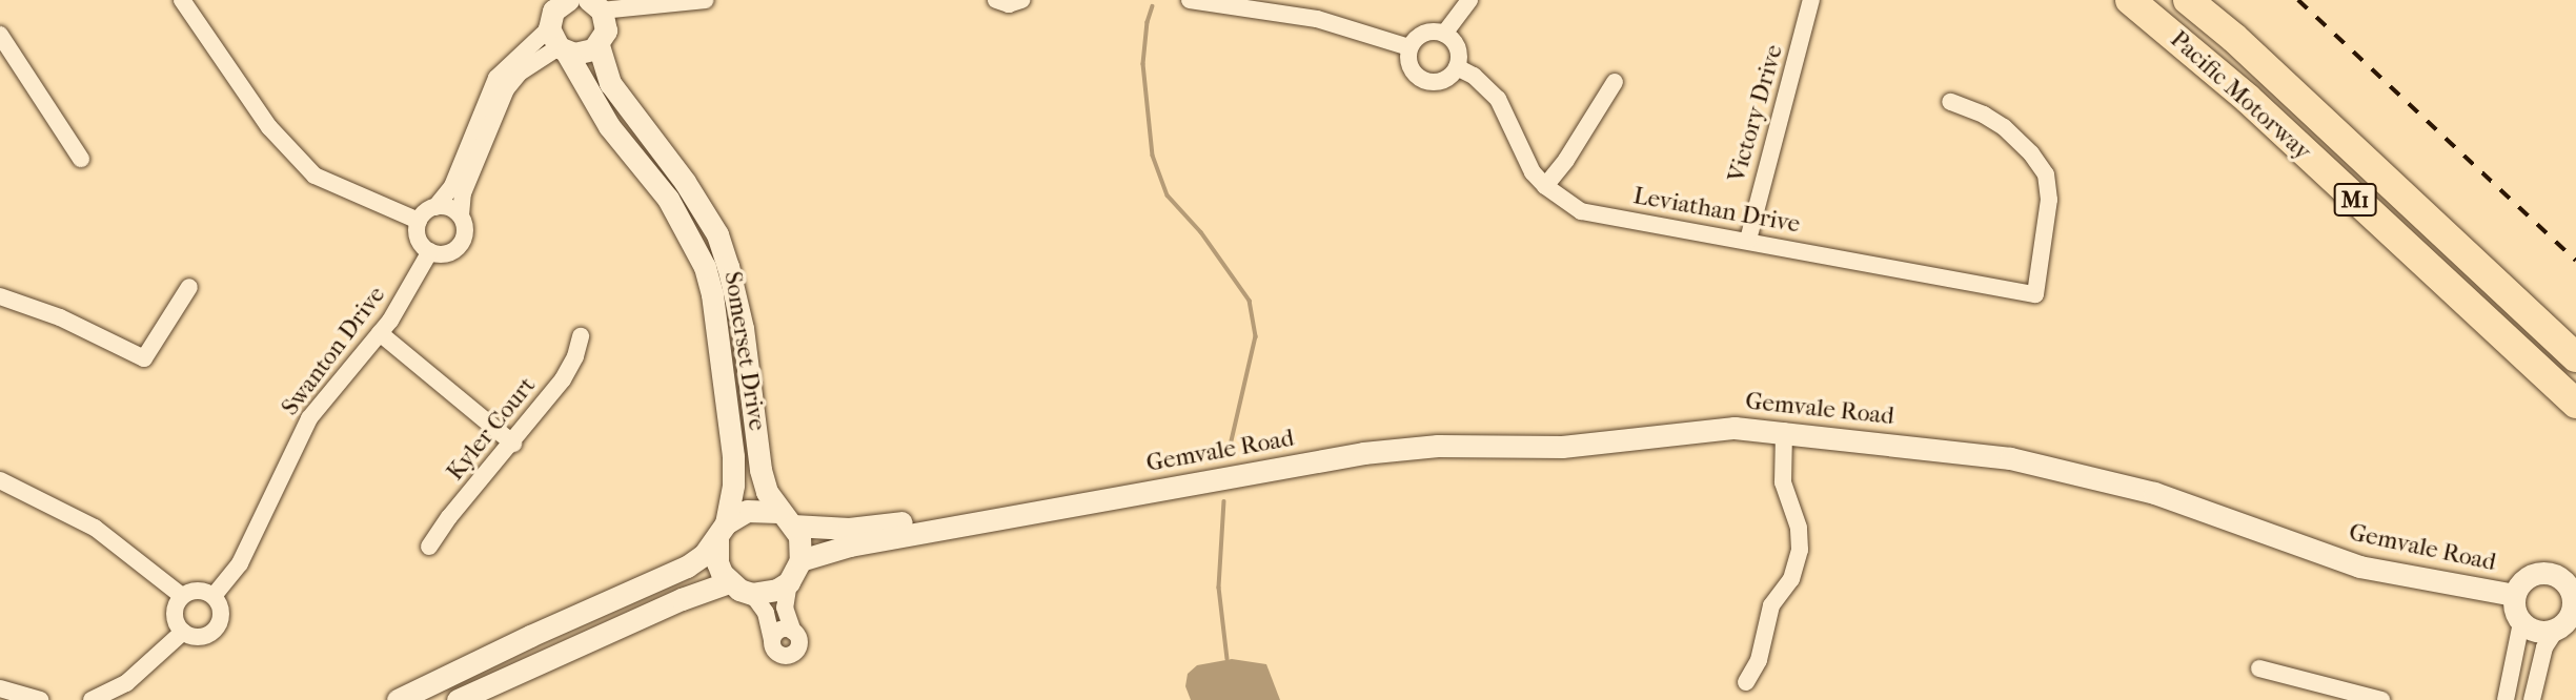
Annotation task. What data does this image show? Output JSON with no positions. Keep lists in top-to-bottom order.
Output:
{
  "streets": {
    "highway": ["Pacific Motorway", "M1"],
    "main road": ["Somerset Drive", "Gemvale Road"],
    "street": [
      "Victory Drive",
      "Leviathan Drive",
      "Swanton Drive",
      "Kyler Court"
    ]
  },
  "crossings": [
    ["Victory Drive", "Leviathan Drive"],
    ["Somerset Drive", "Gemvale Road"]
  ]
}
